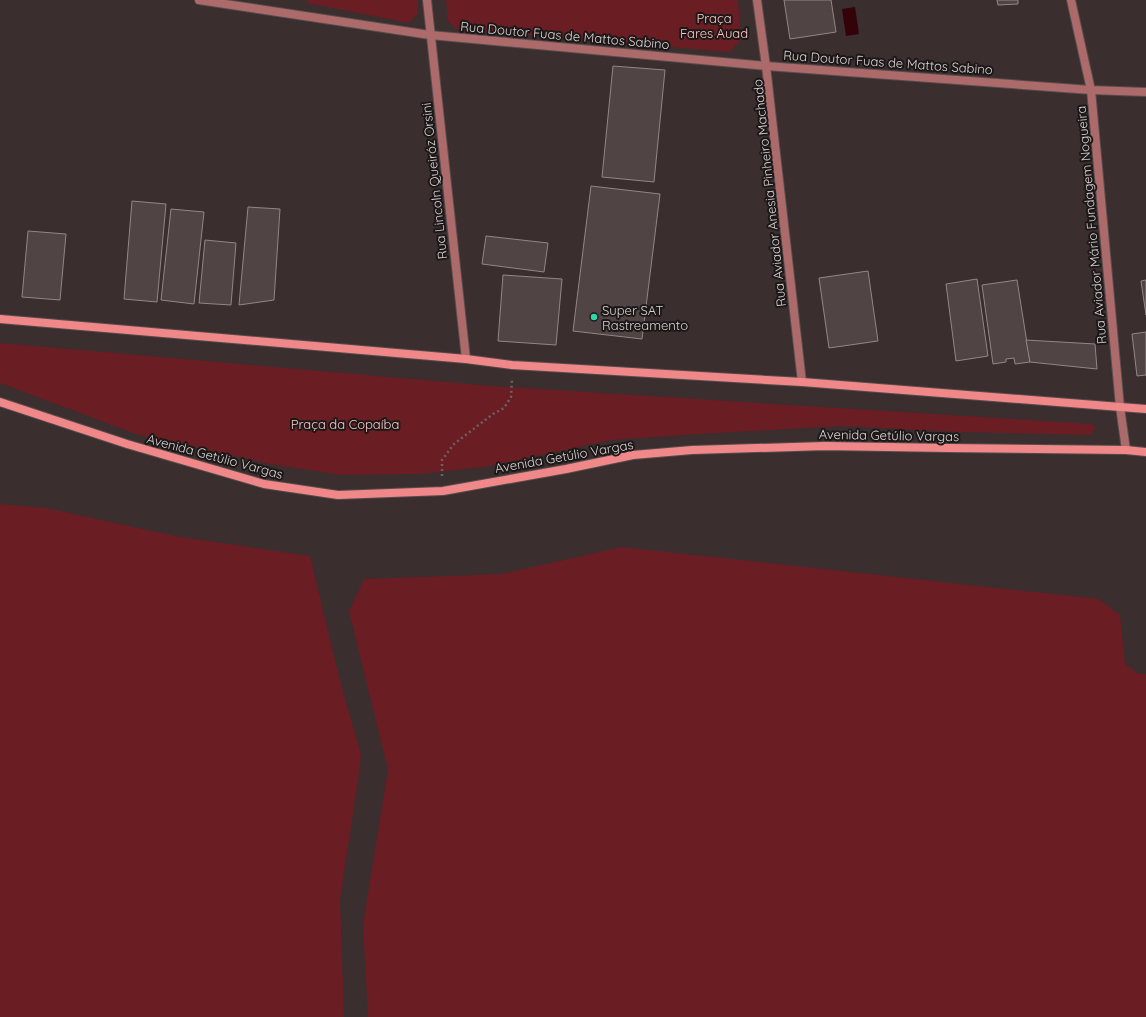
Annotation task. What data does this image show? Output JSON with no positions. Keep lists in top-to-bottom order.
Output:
{
  "streets": {
    "main road": ["Avenida Getúlio Vargas"],
    "street": [
      "Rua Doutor Fuas de Mattos Sabino",
      "Rua Lincoln Queiróz Orsini",
      "Rua Aviador Anesia Pinheiro Machado",
      "Rua Aviador Mário Fundagem Nogueira"
    ]
  },
  "crossings": [
    ["Rua Doutor Fuas de Mattos Sabino", "Rua Lincoln Queiróz Orsini"],
    ["Rua Doutor Fuas de Mattos Sabino", "Rua Aviador Anesia Pinheiro Machado"],
    ["Rua Doutor Fuas de Mattos Sabino", "Rua Aviador Mário Fundagem Nogueira"],
    ["Rua Aviador Mário Fundagem Nogueira", "Avenida Getúlio Vargas"]
  ],
  "parks": ["Praça Fares Auad", "Praça da Copaíba"],
  "places": ["Super SAT Rastreamento"]
}
